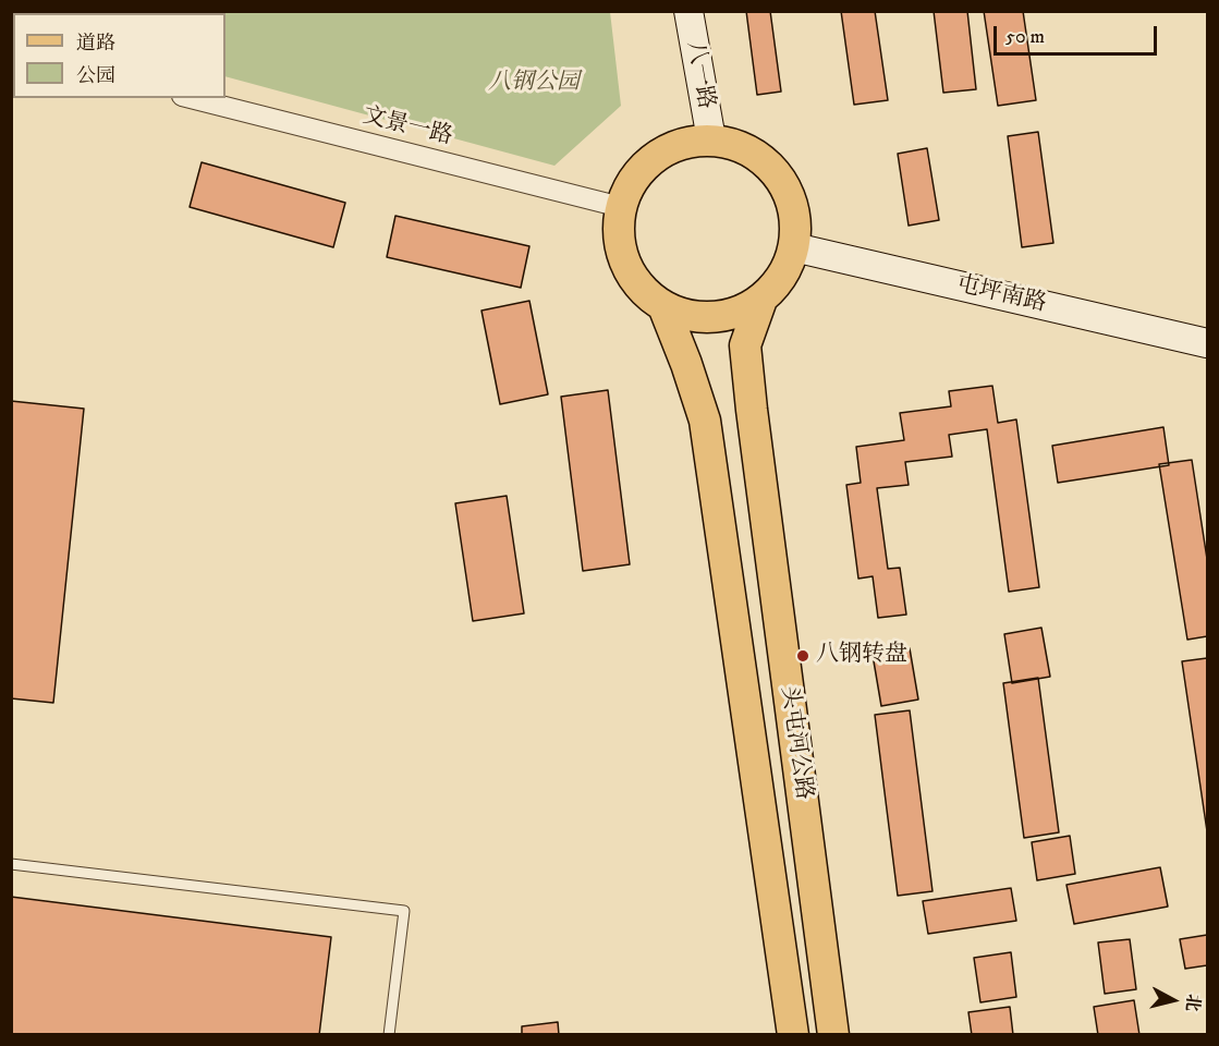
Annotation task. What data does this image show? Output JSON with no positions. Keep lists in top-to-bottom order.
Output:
{
  "streets": {
    "main road": ["八一路", "屯坪南路", "头屯河公路"],
    "street": ["文景一路"]
  },
  "crossings": [
    ["八一路", "文景一路"],
    ["八一路", "屯坪南路"],
    ["八一路", "头屯河公路"],
    ["文景一路", "屯坪南路"],
    ["文景一路", "头屯河公路"],
    ["屯坪南路", "头屯河公路"]
  ],
  "parks": ["八钢公园"],
  "places": ["八钢转盘"],
  "legend": ["道路", "公园"],
  "scale_bar": "50 m",
  "north": "right"
}
